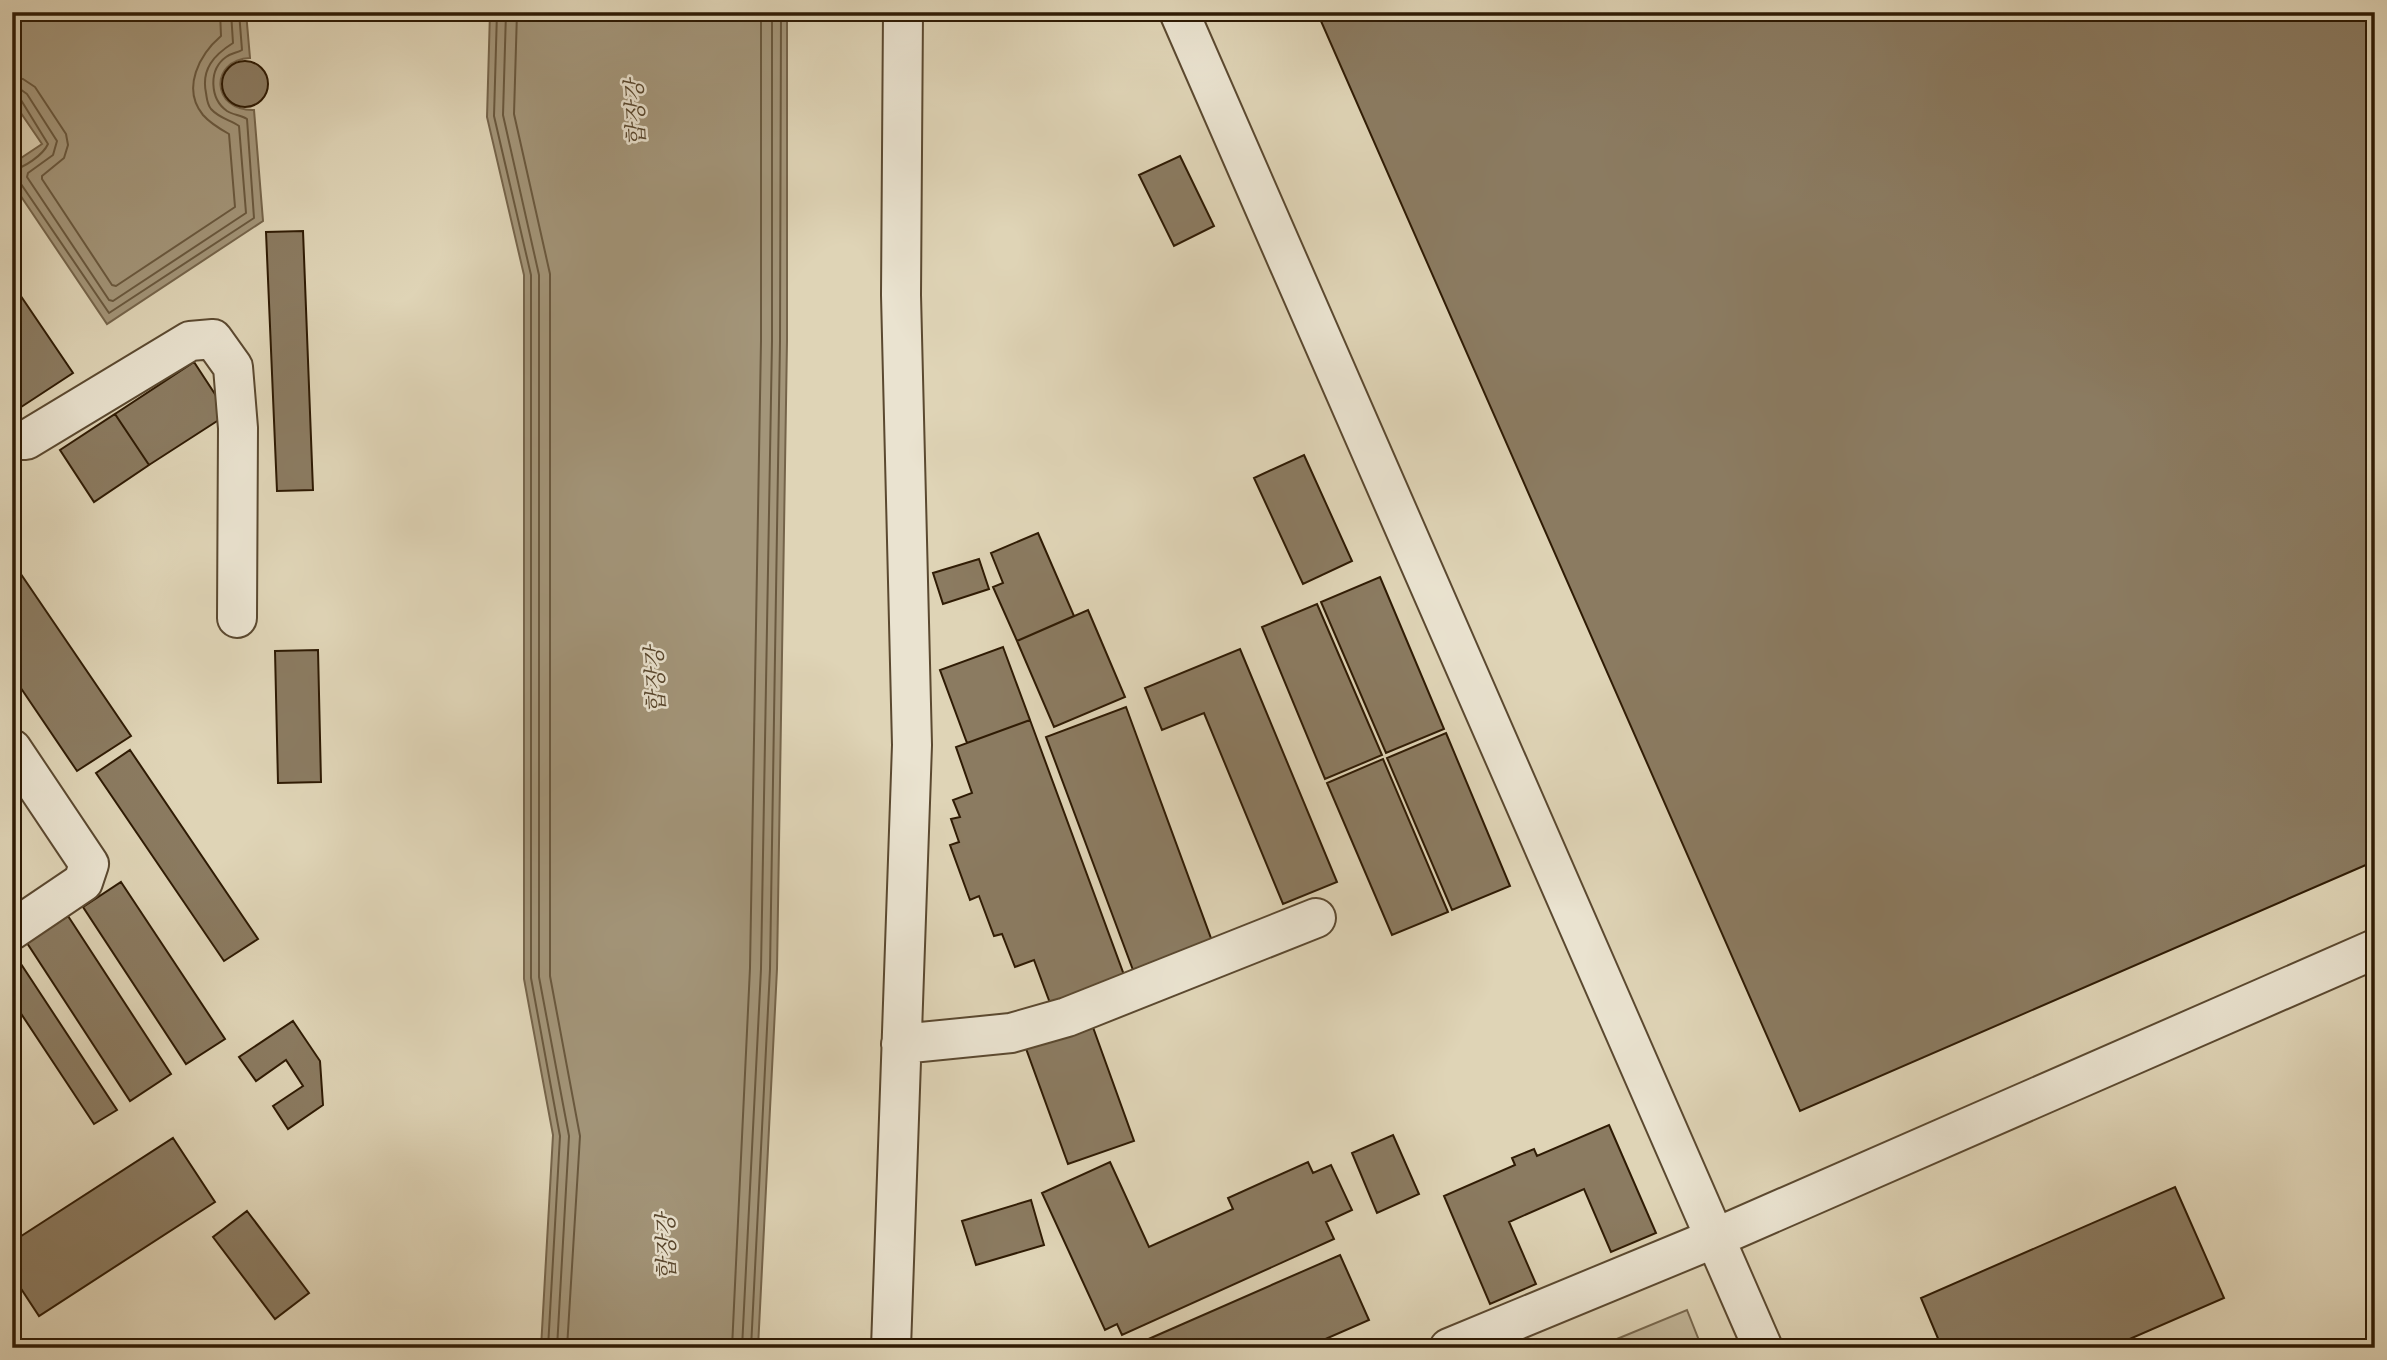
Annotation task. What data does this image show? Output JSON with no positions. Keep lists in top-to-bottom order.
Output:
{
  "water": ["합장강"]
}
